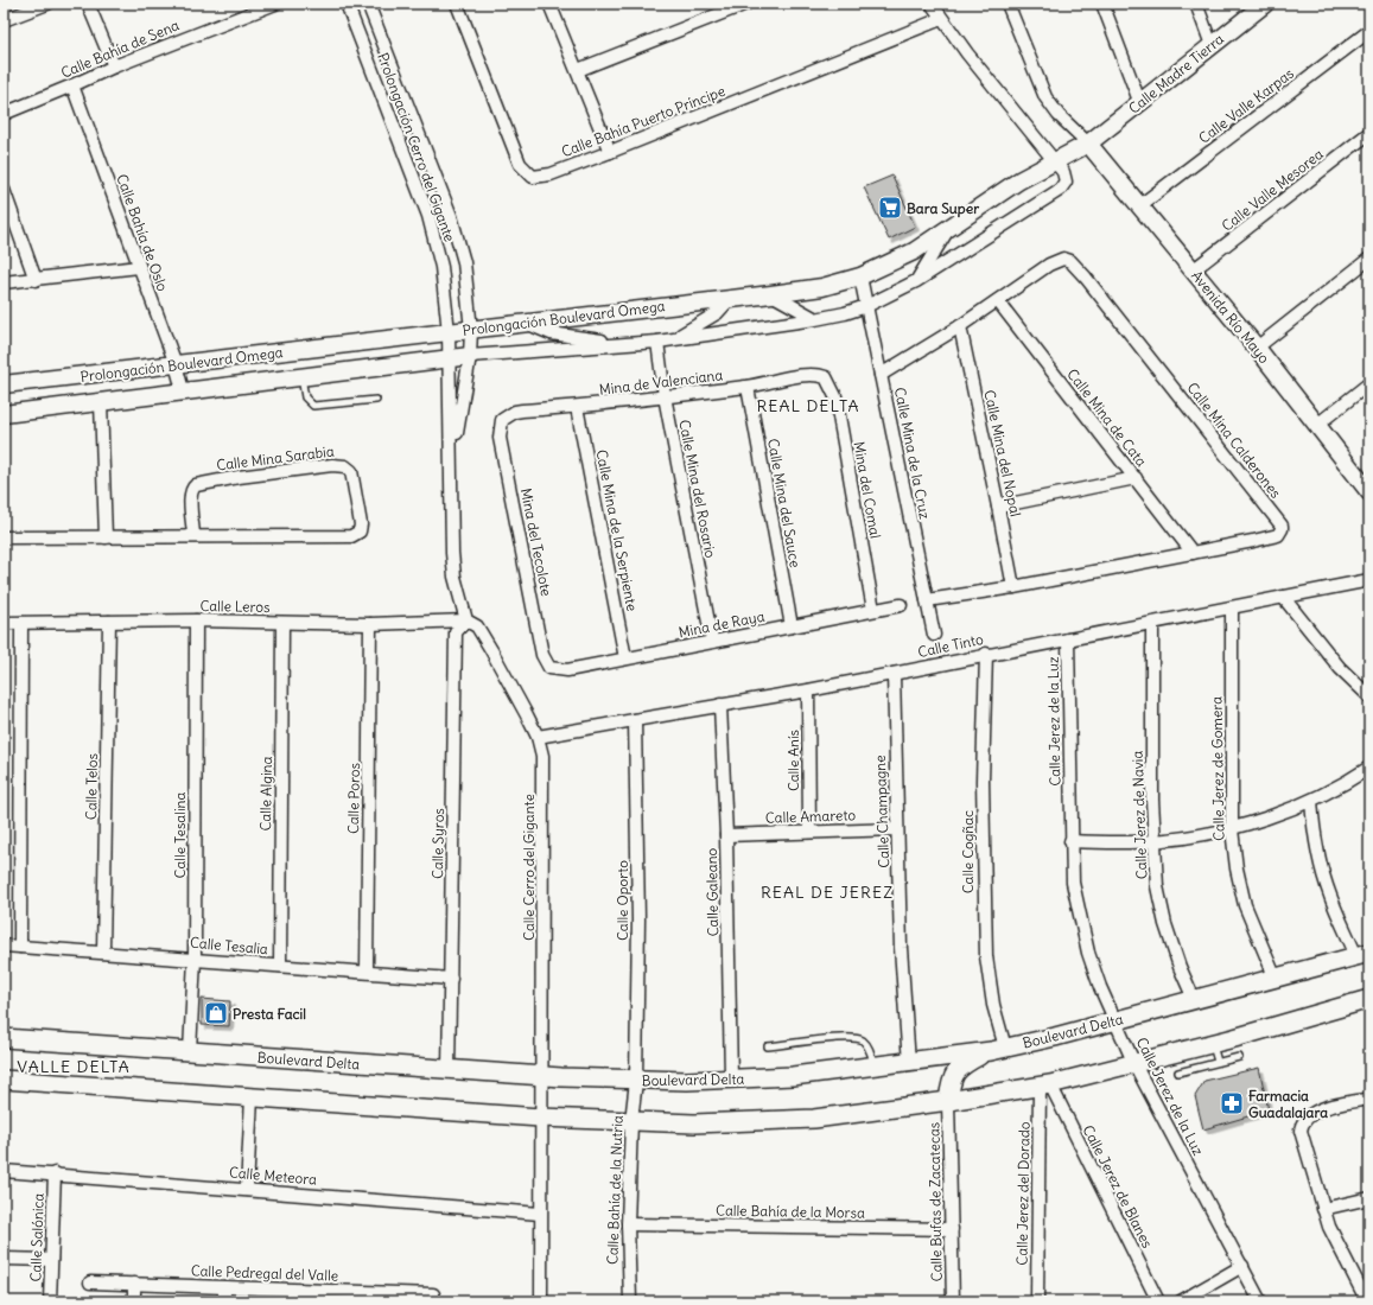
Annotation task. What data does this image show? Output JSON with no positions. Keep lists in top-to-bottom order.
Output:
{
  "streets": {
    "main road": ["Boulevard Delta"],
    "street": [
      "Calle Bahía de Sena",
      "Calle Madre Tierra",
      "Calle Valle Karpas",
      "Calle Bahía Puerto Príncipe",
      "Prolongación Cerro del Gigante",
      "Calle Valle Mesorea",
      "Calle Bahía de Oslo",
      "Avenida Río Mayo",
      "Prolongación Boulevard Omega",
      "Mina de Valenciana",
      "Calle Mina de Cata",
      "Calle Mina Calderones",
      "Calle Mina de la Cruz",
      "Calle Mina del Nopal",
      "Calle Mina Sarabia",
      "Calle Mina del Rosario",
      "Mina del Comal",
      "Calle Mina del Sauce",
      "Calle Mina de la Serpiente",
      "Mina del Tecolote",
      "Calle Leros",
      "Mina de Raya",
      "Calle Tinto",
      "Calle Jerez de la Luz",
      "Calle Anís",
      "Calle Jerez de Gomera",
      "Calle Telos",
      "Calle Algina",
      "Calle Poros",
      "Calle Champagne",
      "Calle Jerez de Navia",
      "Calle Amareto",
      "Calle Tesalina",
      "Calle Syros",
      "Calle Cogñac",
      "Calle Cerro del Gigante",
      "Calle Galeano",
      "Calle Oporto",
      "Calle Tesalia",
      "Calle Meteora",
      "Calle Jerez de Blanes",
      "Calle Bahía de la Nutria",
      "Calle Jerez del Dorado",
      "Calle Bufas de Zacatecas",
      "Calle Bahía de la Morsa",
      "Calle Salónica",
      "Calle Pedregal del Valle"
    ]
  },
  "crossings": [
    ["Calle Bahía de Sena", "Calle Bahía de Oslo"],
    ["Calle Madre Tierra", "Avenida Río Mayo"],
    ["Calle Madre Tierra", "Prolongación Boulevard Omega"],
    ["Calle Valle Karpas", "Avenida Río Mayo"],
    ["Prolongación Cerro del Gigante", "Prolongación Boulevard Omega"],
    ["Calle Valle Mesorea", "Avenida Río Mayo"],
    ["Calle Bahía de Oslo", "Prolongación Boulevard Omega"],
    ["Avenida Río Mayo", "Prolongación Boulevard Omega"],
    ["Prolongación Boulevard Omega", "Calle Mina de la Cruz"],
    ["Prolongación Boulevard Omega", "Calle Mina del Rosario"],
    ["Mina de Valenciana", "Calle Mina del Rosario"],
    ["Mina de Valenciana", "Mina del Comal"],
    ["Mina de Valenciana", "Calle Mina del Sauce"],
    ["Mina de Valenciana", "Calle Mina de la Serpiente"],
    ["Mina de Valenciana", "Mina del Tecolote"],
    ["Calle Mina de Cata", "Calle Mina Calderones"],
    ["Calle Mina Calderones", "Calle Mina de la Cruz"],
    ["Calle Mina Calderones", "Calle Mina del Nopal"],
    ["Calle Mina del Rosario", "Mina de Raya"],
    ["Mina del Comal", "Mina de Raya"],
    ["Calle Mina del Sauce", "Mina de Raya"],
    ["Calle Mina de la Serpiente", "Mina de Raya"],
    ["Mina del Tecolote", "Mina de Raya"],
    ["Calle Leros", "Calle Telos"],
    ["Calle Leros", "Calle Algina"],
    ["Calle Leros", "Calle Poros"],
    ["Calle Leros", "Calle Tesalina"],
    ["Calle Leros", "Calle Syros"],
    ["Calle Leros", "Calle Cerro del Gigante"],
    ["Calle Tinto", "Calle Jerez de la Luz"],
    ["Calle Tinto", "Calle Anís"],
    ["Calle Tinto", "Calle Jerez de Gomera"],
    ["Calle Tinto", "Calle Champagne"],
    ["Calle Tinto", "Calle Jerez de Navia"],
    ["Calle Tinto", "Calle Cogñac"],
    ["Calle Tinto", "Calle Cerro del Gigante"],
    ["Calle Tinto", "Calle Galeano"],
    ["Calle Tinto", "Calle Oporto"],
    ["Calle Jerez de la Luz", "Boulevard Delta"],
    ["Calle Anís", "Calle Amareto"],
    ["Calle Jerez de Gomera", "Boulevard Delta"],
    ["Calle Telos", "Calle Tesalia"],
    ["Calle Algina", "Calle Tesalia"],
    ["Calle Poros", "Calle Tesalia"],
    ["Calle Champagne", "Calle Amareto"],
    ["Calle Champagne", "Boulevard Delta"],
    ["Calle Jerez de Navia", "Boulevard Delta"],
    ["Calle Amareto", "Calle Galeano"],
    ["Calle Tesalina", "Calle Tesalia"],
    ["Calle Tesalina", "Boulevard Delta"],
    ["Calle Syros", "Calle Cerro del Gigante"],
    ["Calle Syros", "Calle Tesalia"],
    ["Calle Syros", "Boulevard Delta"],
    ["Calle Cogñac", "Boulevard Delta"],
    ["Calle Cerro del Gigante", "Boulevard Delta"],
    ["Calle Cerro del Gigante", "Calle Meteora"],
    ["Calle Galeano", "Boulevard Delta"],
    ["Calle Oporto", "Boulevard Delta"],
    ["Calle Oporto", "Calle Bahía de la Nutria"],
    ["Boulevard Delta", "Calle Bahía de la Nutria"],
    ["Calle Meteora", "Calle Salónica"],
    ["Calle Jerez de Blanes", "Calle Jerez del Dorado"],
    ["Calle Bahía de la Nutria", "Calle Bahía de la Morsa"],
    ["Calle Bufas de Zacatecas", "Calle Bahía de la Morsa"]
  ],
  "districts": ["REAL DELTA", "REAL DE JEREZ", "VALLE DELTA"],
  "places": {
    "supermarket": ["Bara Super"],
    "shop": ["Presta Facil"],
    "pharmacy": ["Farmacia Guadalajara"]
  }
}
